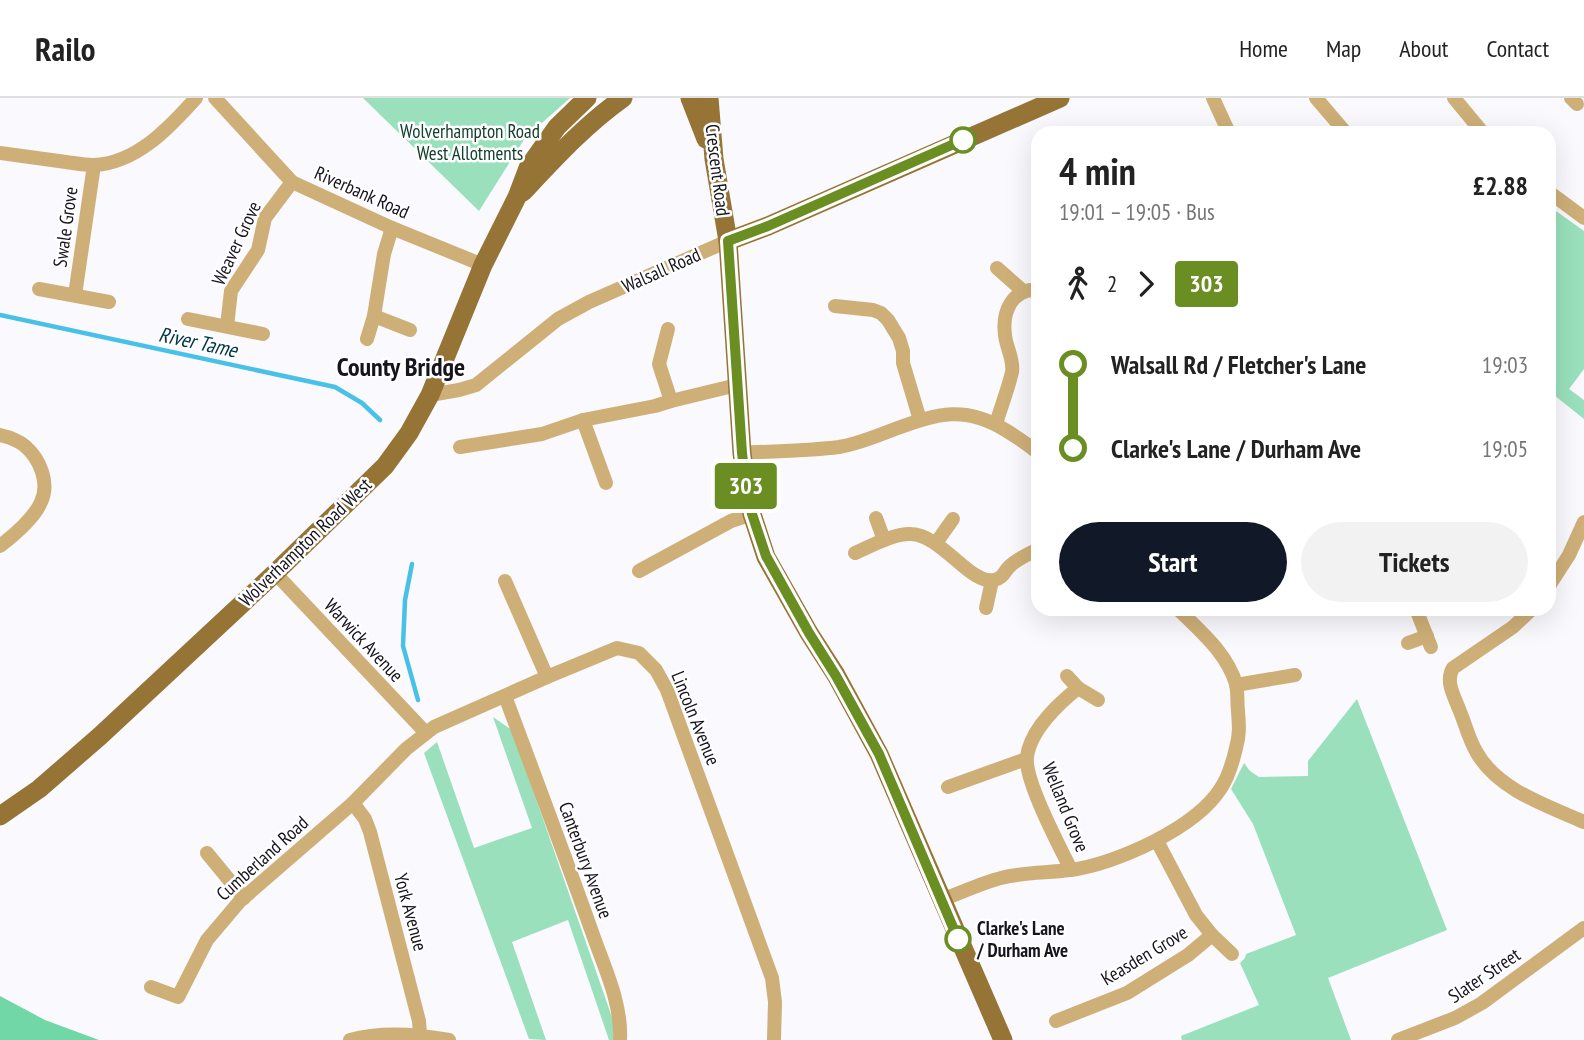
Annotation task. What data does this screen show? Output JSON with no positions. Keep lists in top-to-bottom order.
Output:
{
  "streets": {
    "main road": ["Crescent Road", "Walsall Road", "Wolverhampton Road West"],
    "street": [
      "Riverbank Road",
      "Swale Grove",
      "Weaver Grove",
      "Warwick Avenue",
      "Lincoln Avenue",
      "Welland Grove",
      "Cumberland Road",
      "Canterbury Avenue",
      "York Avenue",
      "Keasden Grove",
      "Slater Street"
    ]
  },
  "crossings": [
    ["Crescent Road", "Walsall Road"],
    ["Riverbank Road", "Weaver Grove"],
    ["Riverbank Road", "Wolverhampton Road West"],
    ["Walsall Road", "Wolverhampton Road West"],
    ["Wolverhampton Road West", "Warwick Avenue"],
    ["Warwick Avenue", "Lincoln Avenue"],
    ["Lincoln Avenue", "Cumberland Road"],
    ["Lincoln Avenue", "Canterbury Avenue"],
    ["Lincoln Avenue", "York Avenue"],
    ["Cumberland Road", "York Avenue"]
  ],
  "districts": ["County Bridge"],
  "water": ["River Tame"],
  "parks": ["Wolverhampton Road West Allotments"],
  "places": ["Clarke's Lane / Durham Ave"],
  "lines": ["bus line 303"],
  "page": {
    "header": "Railo",
    "nav": [
      "Home",
      "Map",
      "About",
      "Contact"
    ],
    "on_map": "303",
    "heading": ["4 min", "19:01 – 19:05 · Bus", "£2.88"],
    "legs": ["2", "303"],
    "list": [
      {
        "name": "Walsall Rd / Fletcher's Lane",
        "value": "19:03"
      },
      {
        "name": "Clarke's Lane / Durham Ave",
        "value": "19:05"
      }
    ],
    "buttons": ["Start", "Tickets"]
  }
}
